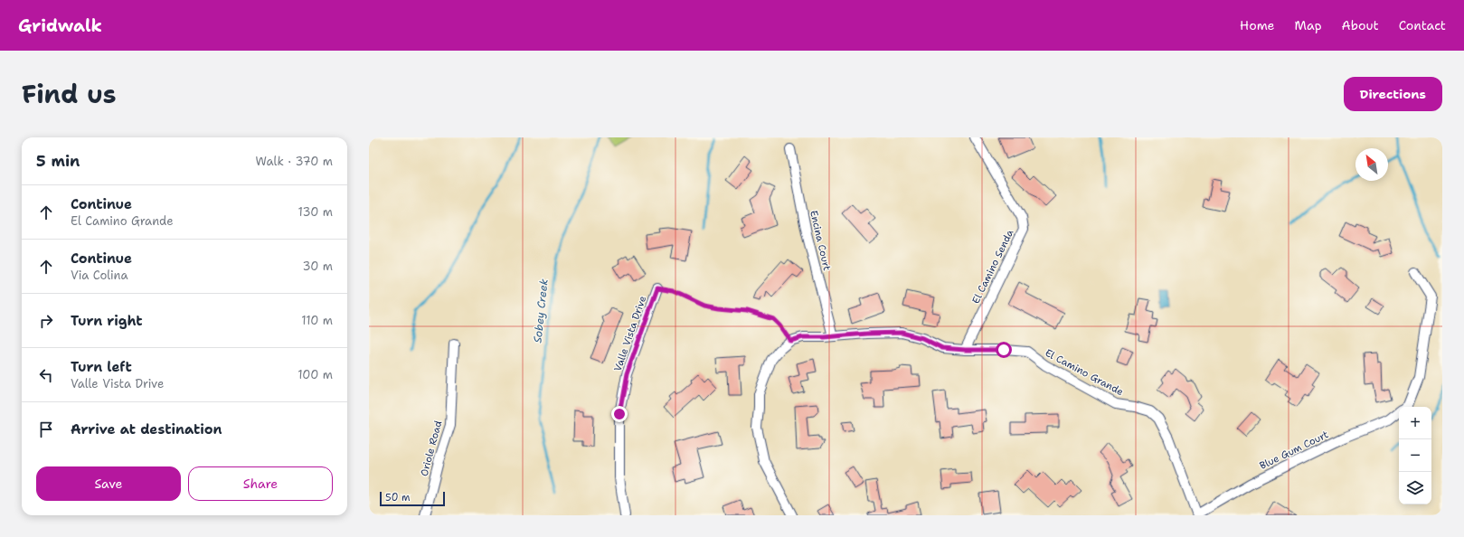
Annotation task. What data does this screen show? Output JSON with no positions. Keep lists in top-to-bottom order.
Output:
{
  "streets": {
    "street": [
      "Encina Court",
      "El Camino Senda",
      "Valle Vista Drive",
      "El Camino Grande",
      "Oriole Road",
      "Blue Gum Court"
    ]
  },
  "crossings": [
    ["Encina Court", "El Camino Grande"],
    ["El Camino Senda", "El Camino Grande"],
    ["El Camino Grande", "Blue Gum Court"]
  ],
  "water": ["Sobey Creek"],
  "scale_bar": "50 m",
  "north": "top left",
  "page": {
    "header": "Gridwalk",
    "nav": [
      "Home",
      "Map",
      "About",
      "Contact"
    ],
    "title": "Find us",
    "buttons": [
      "Directions",
      ["Save", "Share"]
    ],
    "heading": ["5 min", "Walk · 370 m"],
    "list": [
      ["Continue", "El Camino Grande", "130 m"],
      ["Continue", "Via Colina", "30 m"],
      ["Turn right", "110 m"],
      ["Turn left", "Valle Vista Drive", "100 m"],
      "Arrive at destination"
    ],
    "map_buttons": ["+", "−"],
    "scale": "50 m"
  }
}
